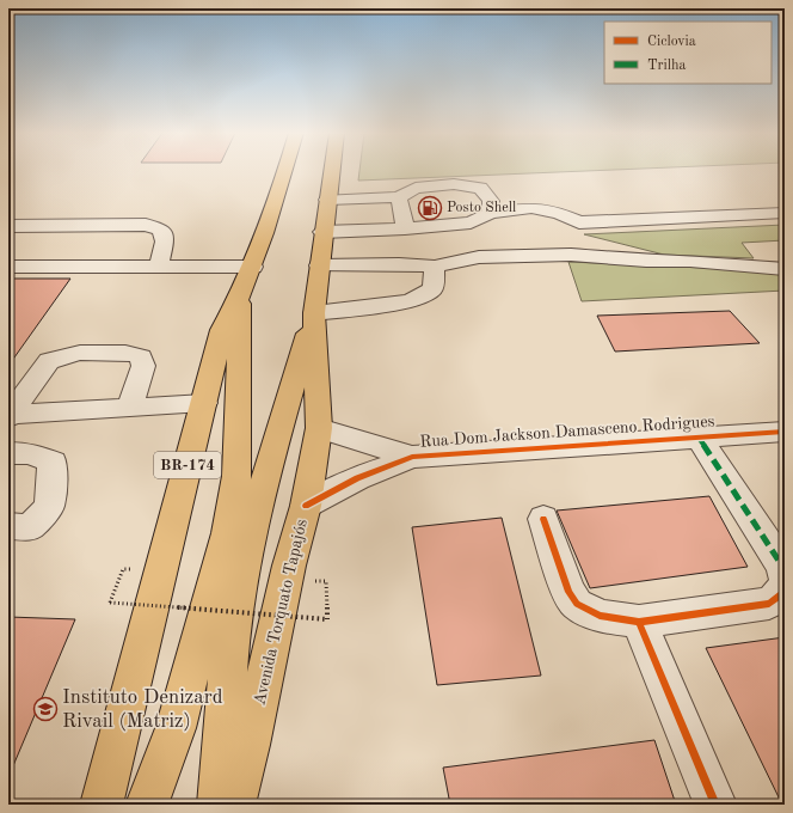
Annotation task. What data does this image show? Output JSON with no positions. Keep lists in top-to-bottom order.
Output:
{
  "streets": {
    "highway": ["BR-174", "Avenida Torquato Tapajós"],
    "street": ["Rua Dom Jackson Damasceno Rodrigues"]
  },
  "crossings": [
    ["Rua Dom Jackson Damasceno Rodrigues", "Avenida Torquato Tapajós"]
  ],
  "places": {
    "fuel station": ["Posto Shell"],
    "school or university": ["Instituto Denizard Rivail (Matriz)"]
  },
  "legend": ["Ciclovia", "Trilha"]
}
